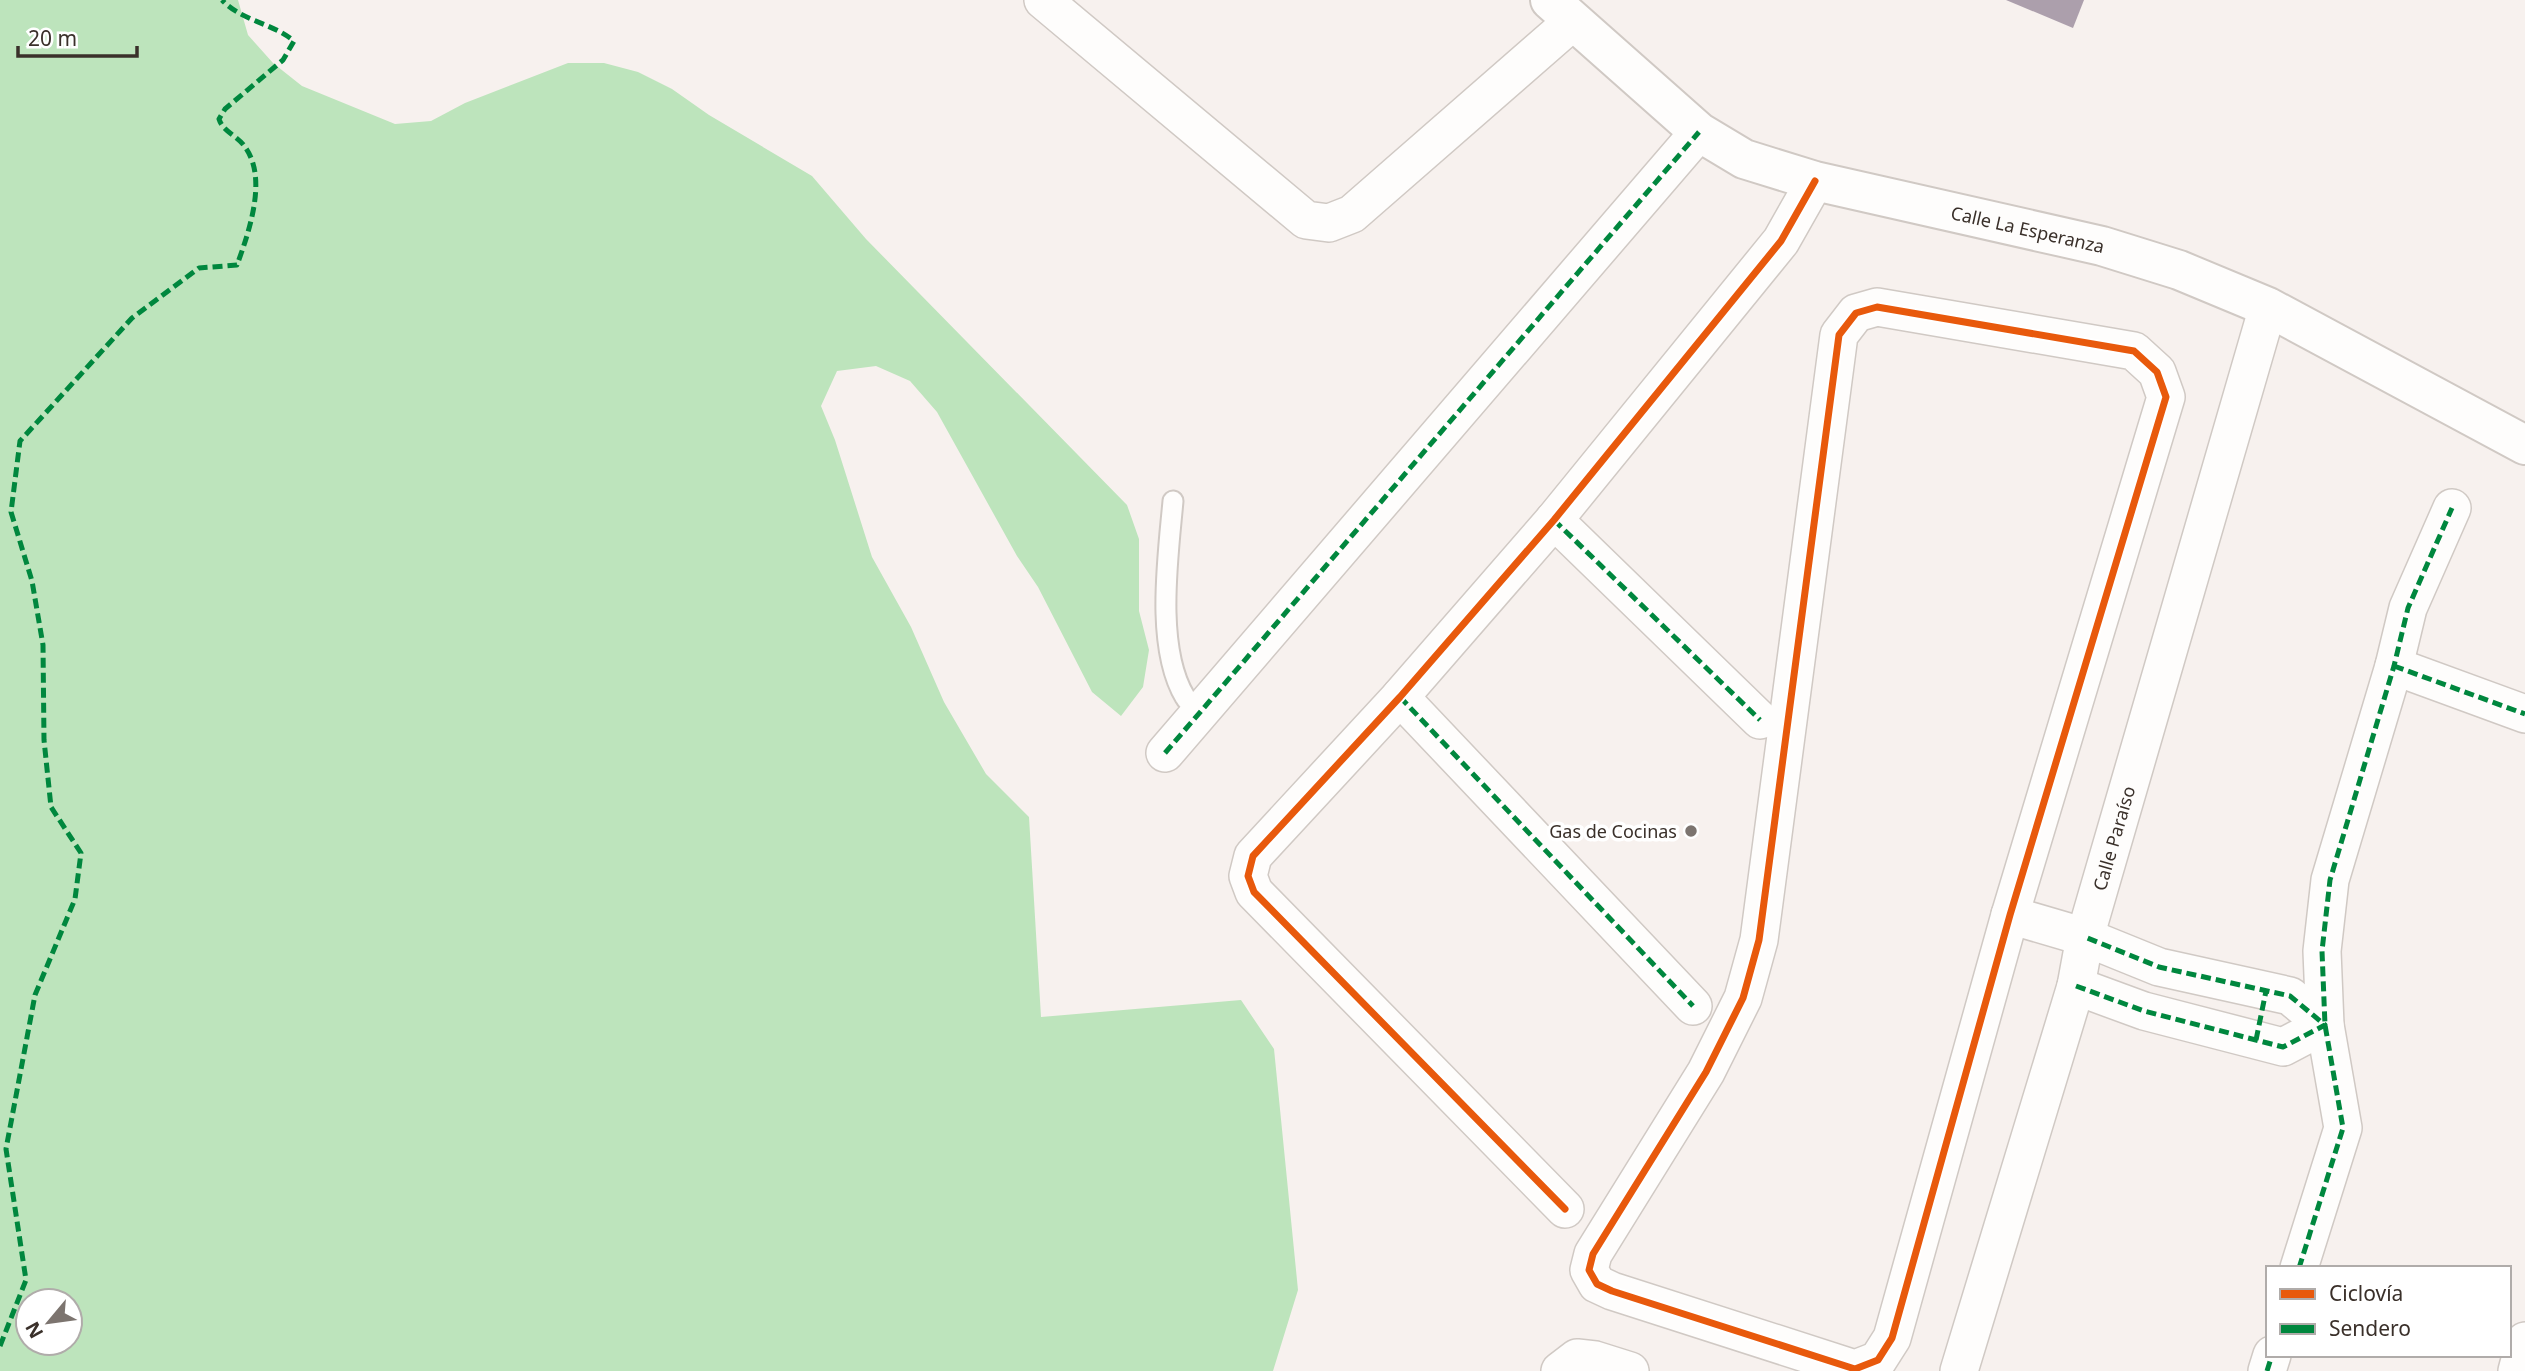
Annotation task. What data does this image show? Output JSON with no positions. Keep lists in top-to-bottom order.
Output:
{
  "streets": {
    "street": ["Calle La Esperanza", "Calle Paraíso"]
  },
  "crossings": [
    ["Calle La Esperanza", "Calle Paraíso"]
  ],
  "places": ["Gas de Cocinas"],
  "legend": ["Ciclovía", "Sendero"],
  "scale_bar": "20 m",
  "north": "bottom left"
}
